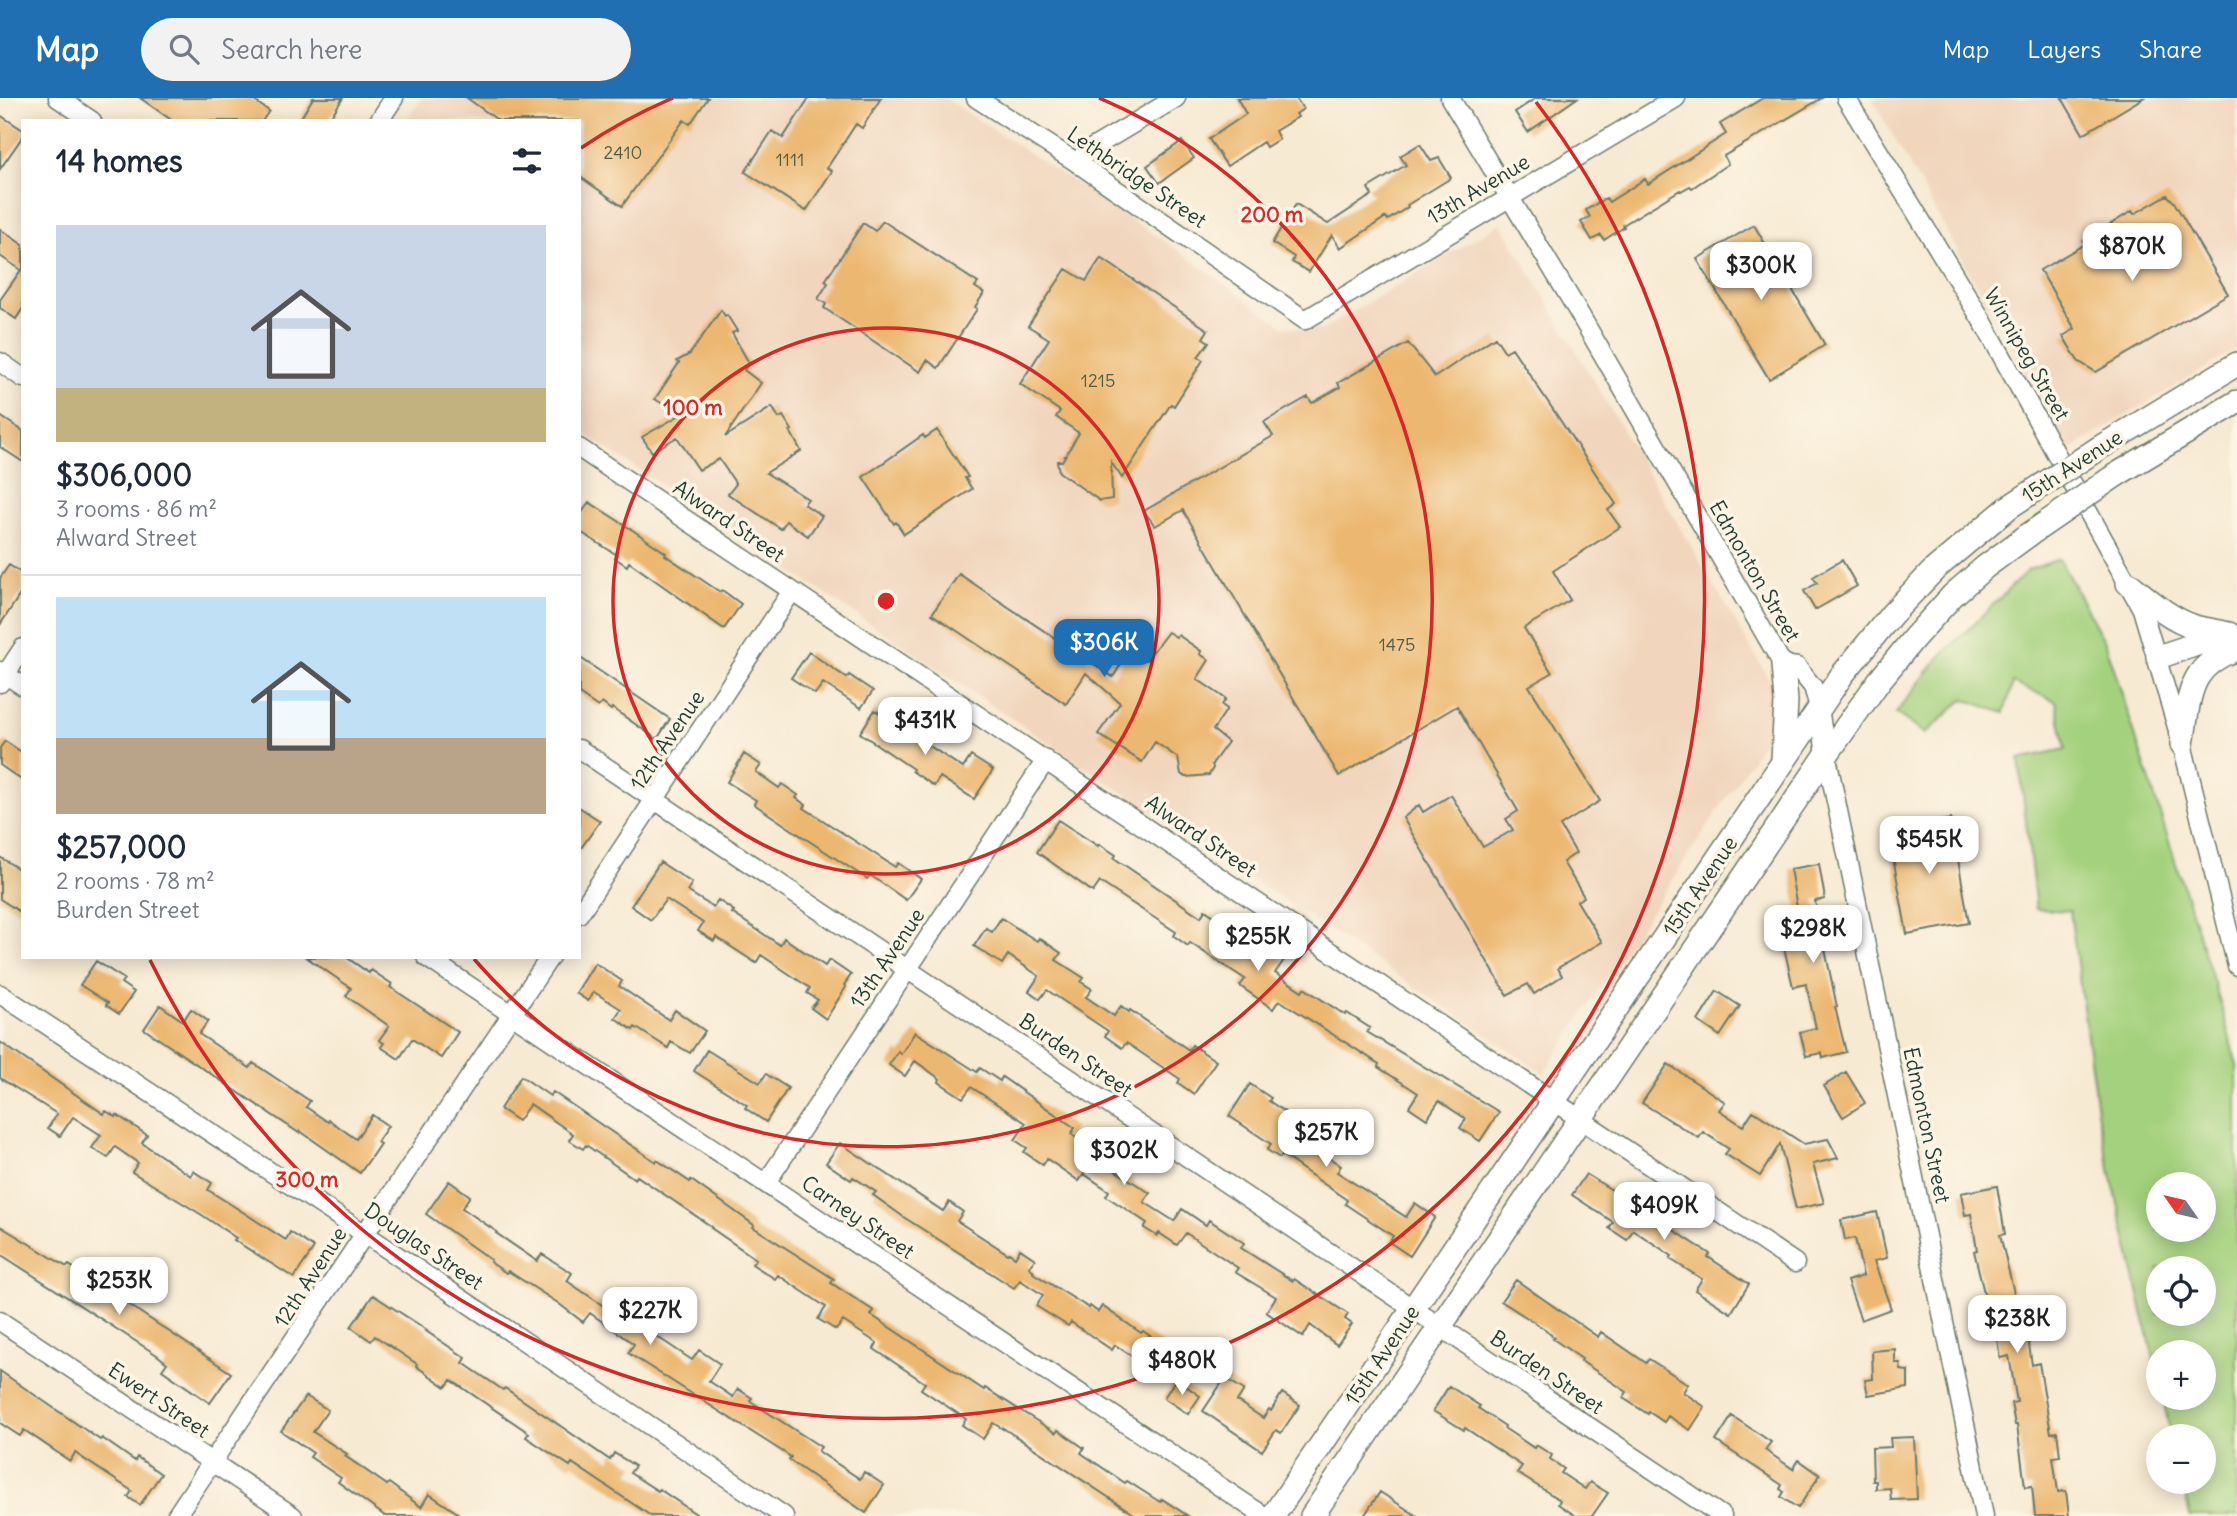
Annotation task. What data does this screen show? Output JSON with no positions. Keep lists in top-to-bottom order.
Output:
{
  "streets": {
    "main road": ["15th Avenue"],
    "street": [
      "Lethbridge Street",
      "13th Avenue",
      "Winnipeg Street",
      "Alward Street",
      "Edmonton Street",
      "12th Avenue",
      "Burden Street",
      "Carney Street",
      "Douglas Street",
      "Ewert Street"
    ]
  },
  "crossings": [
    ["Lethbridge Street", "13th Avenue"],
    ["13th Avenue", "Alward Street"],
    ["13th Avenue", "Edmonton Street"],
    ["13th Avenue", "Burden Street"],
    ["13th Avenue", "Carney Street"],
    ["15th Avenue", "Alward Street"],
    ["15th Avenue", "Edmonton Street"],
    ["15th Avenue", "Burden Street"],
    ["Alward Street", "12th Avenue"],
    ["12th Avenue", "Burden Street"],
    ["12th Avenue", "Carney Street"],
    ["12th Avenue", "Douglas Street"],
    ["12th Avenue", "Ewert Street"]
  ],
  "house_numbers": [
    "2410",
    "1111",
    "1215",
    "1475"
  ],
  "north": "top left",
  "page": {
    "header": "Map",
    "search": "Search here",
    "nav": ["Map", "Layers", "Share"],
    "heading": "14 homes",
    "list": [
      {
        "name": "$306,000",
        "note": "3 rooms · 86 m² · Alward Street"
      },
      {
        "name": "$257,000",
        "note": "2 rooms · 78 m² · Burden Street"
      }
    ],
    "price": [
      "$870K",
      "$300K",
      "$306K",
      "$431K",
      "$545K",
      "$298K",
      "$255K",
      "$257K",
      "$302K",
      "$409K",
      "$253K",
      "$227K",
      "$238K",
      "$480K"
    ],
    "map_buttons": ["+", "−"]
  },
  "rings": ["200 m", "100 m", "300 m"]
}
